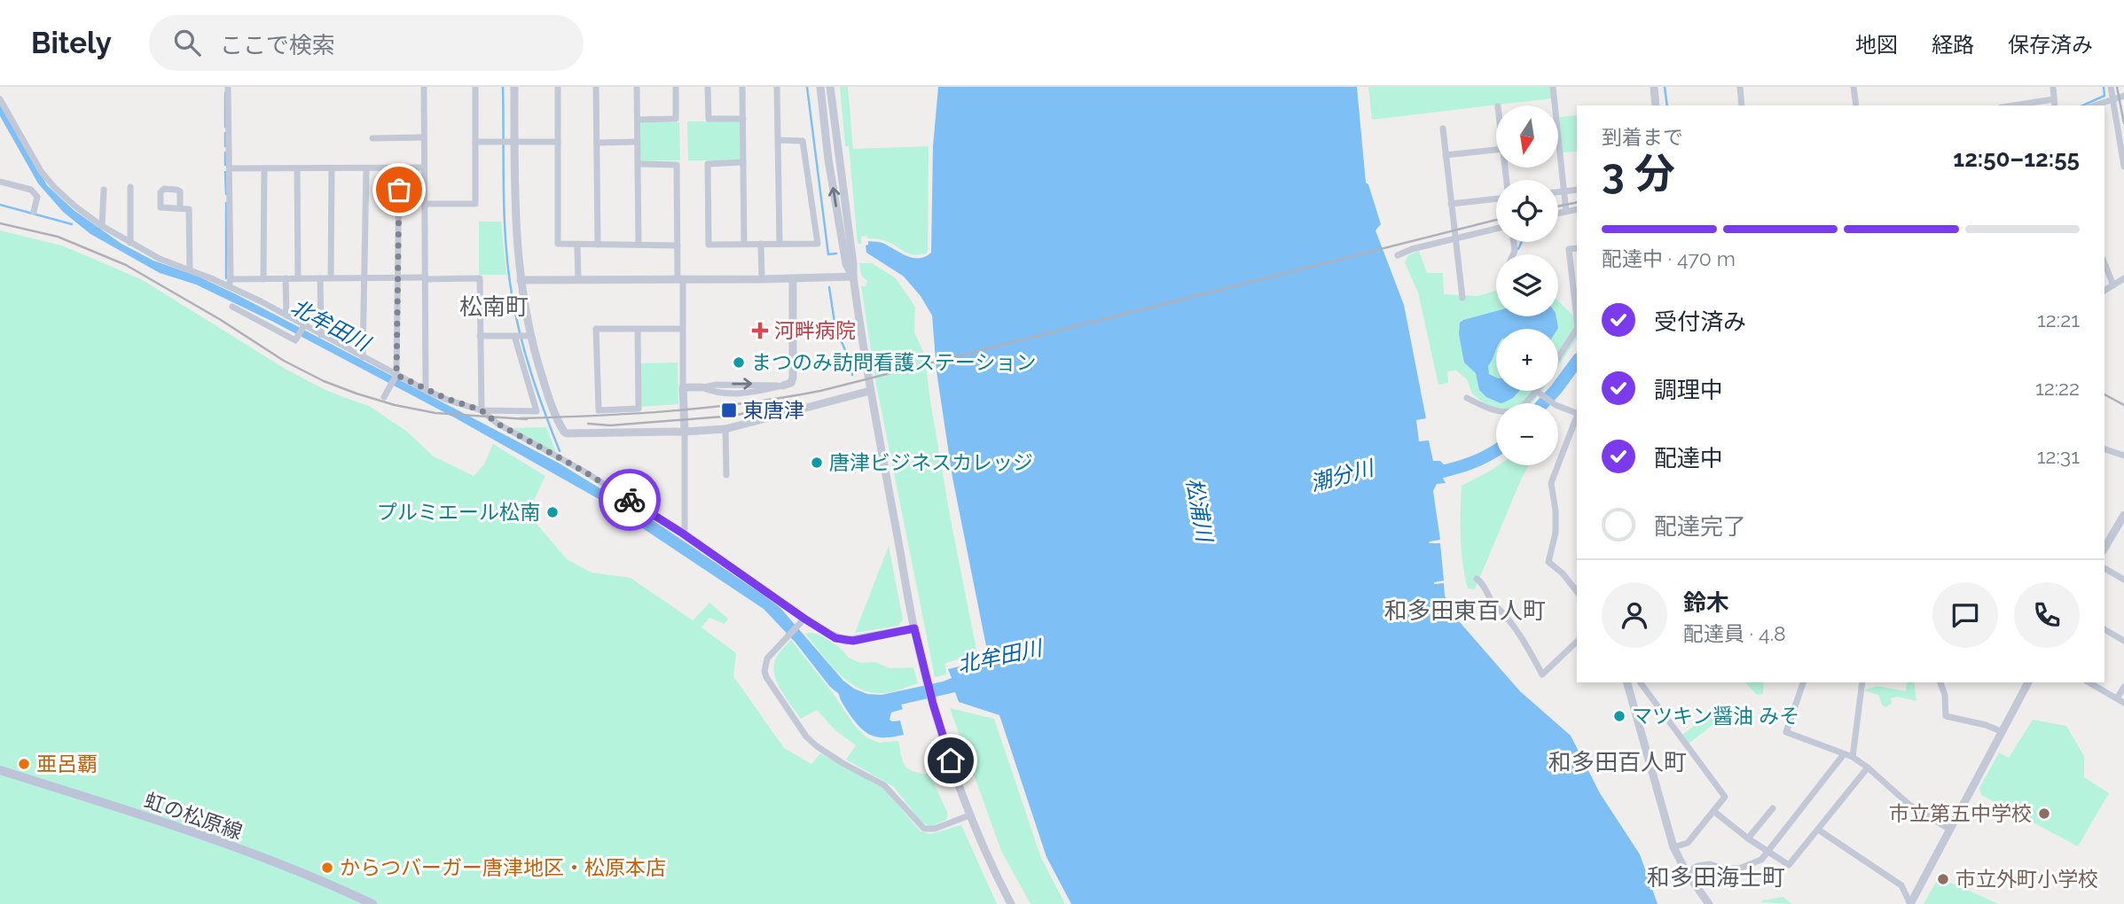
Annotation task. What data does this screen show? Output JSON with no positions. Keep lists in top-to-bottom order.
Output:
{
  "streets": {
    "main road": ["虹の松原線"]
  },
  "districts": [
    "松南町",
    "和多田東百人町",
    "和多田百人町",
    "和多田海士町"
  ],
  "water": ["北牟田川", "潮分川", "松浦川"],
  "places": {
    "health": ["河畔病院"],
    "other": [
      "まつのみ訪問看護ステーション",
      "唐津ビジネスカレッジ",
      "プルミエール松南",
      "マツキン醤油 みそ",
      "亜呂覇",
      "市立第五中学校",
      "からつバーガー唐津地区・松原本店",
      "市立外町小学校"
    ],
    "transit": ["東唐津"]
  },
  "north": "bottom",
  "page": {
    "header": "Bitely",
    "search": "ここで検索",
    "nav": ["地図", "経路", "保存済み"],
    "map_buttons": ["+", "−"],
    "heading": ["3 分", "到着まで", "12:50–12:55"],
    "panel": ["鈴木", "配達員 · 4.8"],
    "bar": "配達中 · 470 m",
    "list": [
      ["受付済み", "12:21"],
      ["調理中", "12:22"],
      ["配達中", "12:31"],
      "配達完了"
    ]
  }
}
